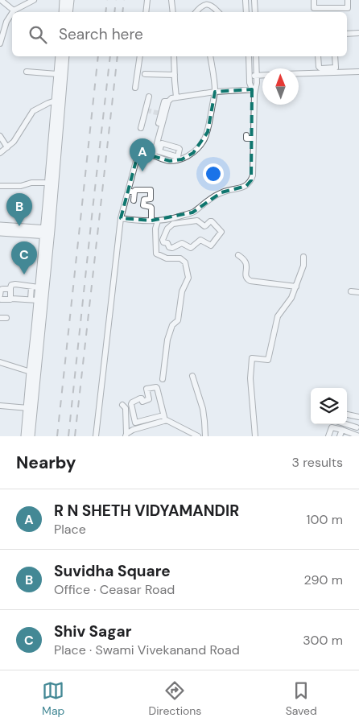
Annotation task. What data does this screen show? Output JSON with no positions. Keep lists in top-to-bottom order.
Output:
{
  "north": "top",
  "page": {
    "search": "Search here",
    "pins": ["A", "B", "C"],
    "heading": ["Nearby", "3 results"],
    "list": [
      {
        "mark": "A",
        "name": "R N SHETH VIDYAMANDIR",
        "note": "Place",
        "value": "100 m"
      },
      {
        "mark": "B",
        "name": "Suvidha Square",
        "note": "Office · Ceasar Road",
        "value": "290 m"
      },
      {
        "mark": "C",
        "name": "Shiv Sagar",
        "note": "Place · Swami Vivekanand Road",
        "value": "300 m"
      }
    ],
    "nav": ["Map", "Directions", "Saved"]
  }
}
